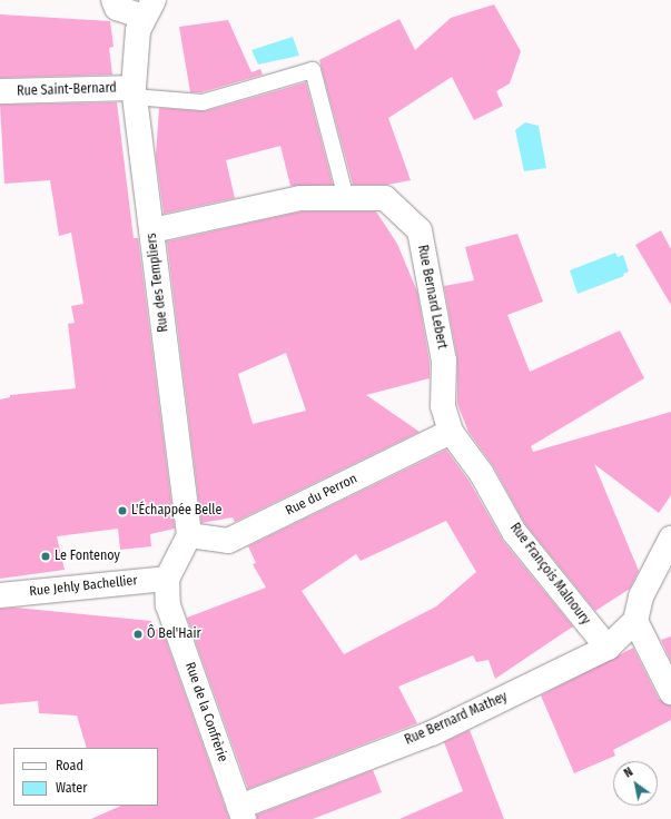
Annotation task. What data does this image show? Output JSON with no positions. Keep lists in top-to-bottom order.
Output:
{
  "streets": {
    "street": [
      "Rue Saint-Bernard",
      "Rue des Templiers",
      "Rue Bernard Lebert",
      "Rue du Perron",
      "Rue François Malnoury",
      "Rue Jehly Bachellier",
      "Rue de la Confrèrie",
      "Rue Bernard Mathey"
    ]
  },
  "crossings": [
    ["Rue Saint-Bernard", "Rue des Templiers"],
    ["Rue des Templiers", "Rue Bernard Lebert"],
    ["Rue des Templiers", "Rue du Perron"],
    ["Rue Bernard Lebert", "Rue du Perron"],
    ["Rue Bernard Lebert", "Rue François Malnoury"],
    ["Rue du Perron", "Rue François Malnoury"],
    ["Rue François Malnoury", "Rue Bernard Mathey"],
    ["Rue Jehly Bachellier", "Rue de la Confrèrie"],
    ["Rue de la Confrèrie", "Rue Bernard Mathey"]
  ],
  "places": ["L'Échappée Belle", "Le Fontenoy", "Ô Bel'Hair"],
  "legend": ["Road", "Water"],
  "north": "top left"
}
